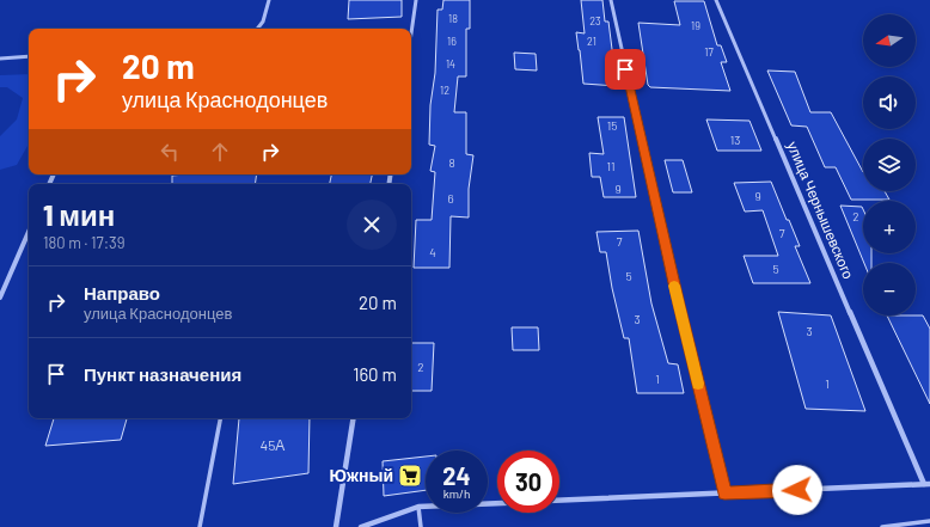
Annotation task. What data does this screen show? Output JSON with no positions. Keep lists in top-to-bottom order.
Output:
{
  "streets": {
    "street": ["улица Чернышевского"]
  },
  "places": {
    "supermarket": ["Южный"]
  },
  "house_numbers": [
    "18",
    "23",
    "19",
    "16",
    "21",
    "17",
    "14",
    "12",
    "15",
    "13",
    "8",
    "11",
    "9",
    "9",
    "6",
    "2",
    "7",
    "7",
    "4",
    "5",
    "5",
    "3",
    "3",
    "2",
    "1",
    "1",
    "45А"
  ],
  "north": "left",
  "page": {
    "map_buttons": ["+", "−"],
    "turn": ["20 m", "улица Краснодонцев"],
    "heading": ["1 мин", "180 m · 17:39"],
    "list": [
      {
        "name": "Направо",
        "note": "улица Краснодонцев",
        "value": "20 m"
      },
      {
        "name": "Пункт назначения",
        "value": "160 m"
      }
    ],
    "speed": "24 km/h",
    "limit": "30"
  }
}
